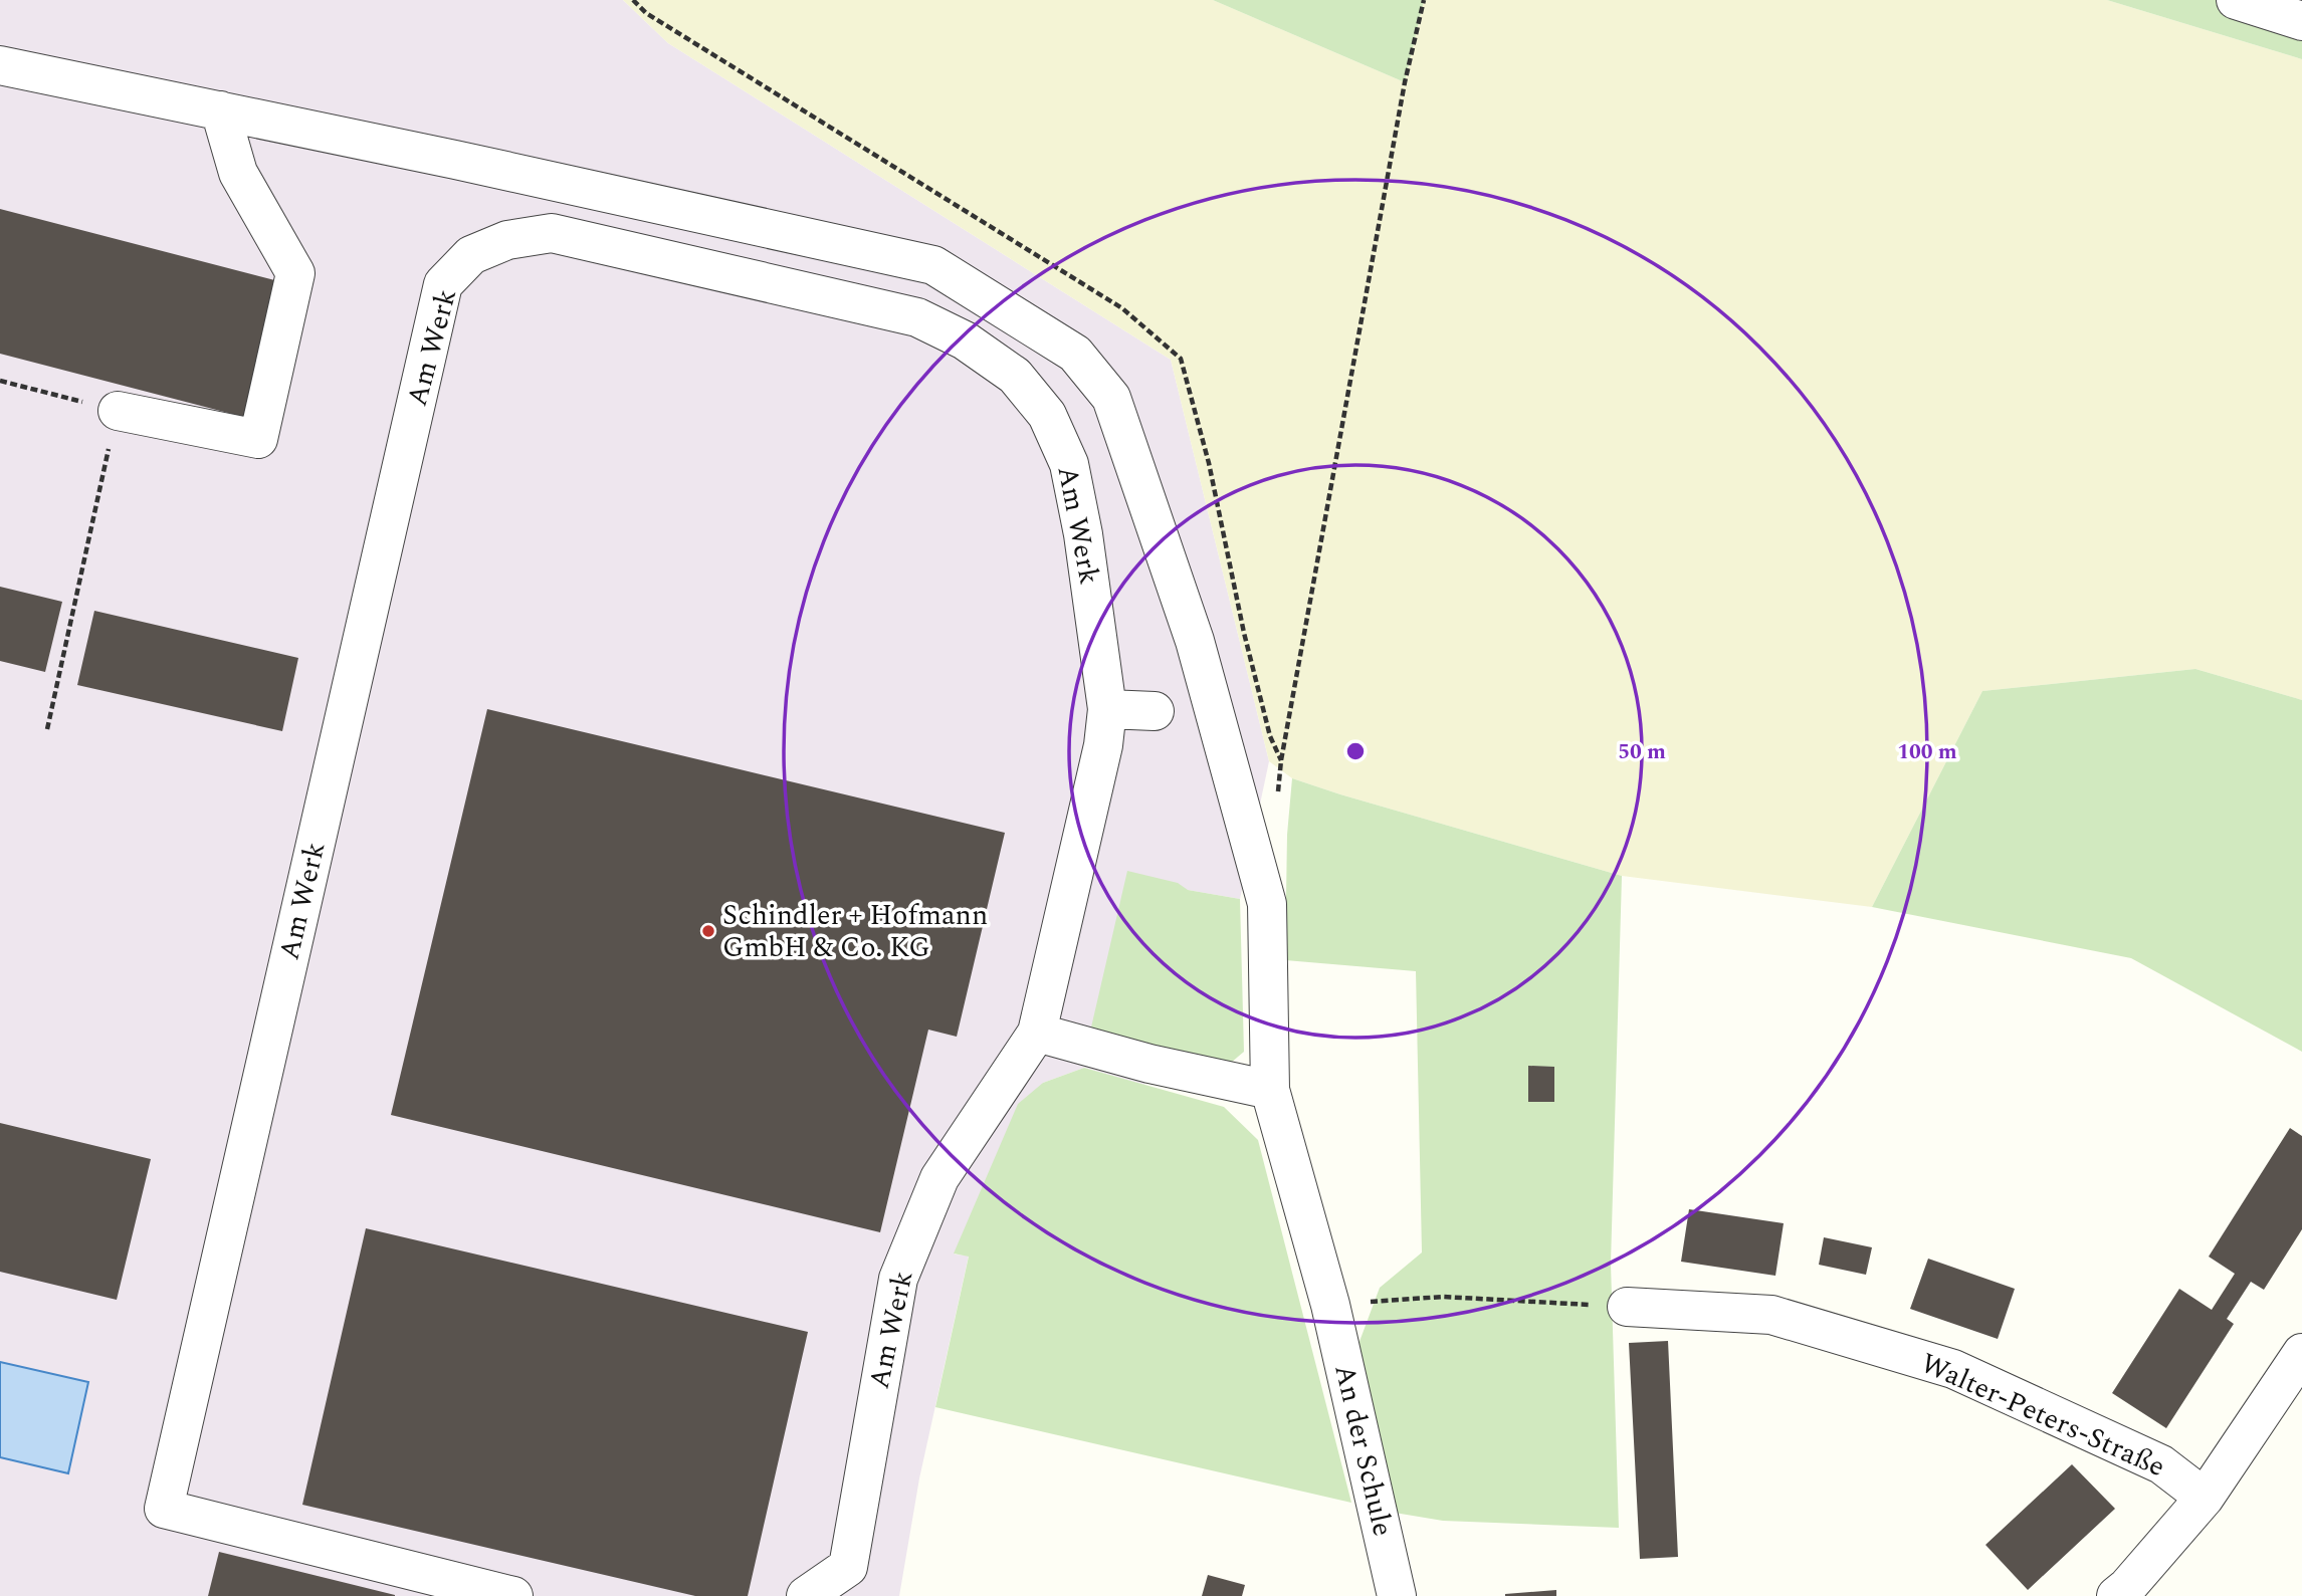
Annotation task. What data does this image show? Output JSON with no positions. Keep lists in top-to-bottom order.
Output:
{
  "streets": {
    "street": ["Am Werk", "Walter-Peters-Straße", "An der Schule"]
  },
  "places": ["Schindler + Hofmann GmbH & Co. KG"],
  "rings": ["50 m", "100 m"]
}
